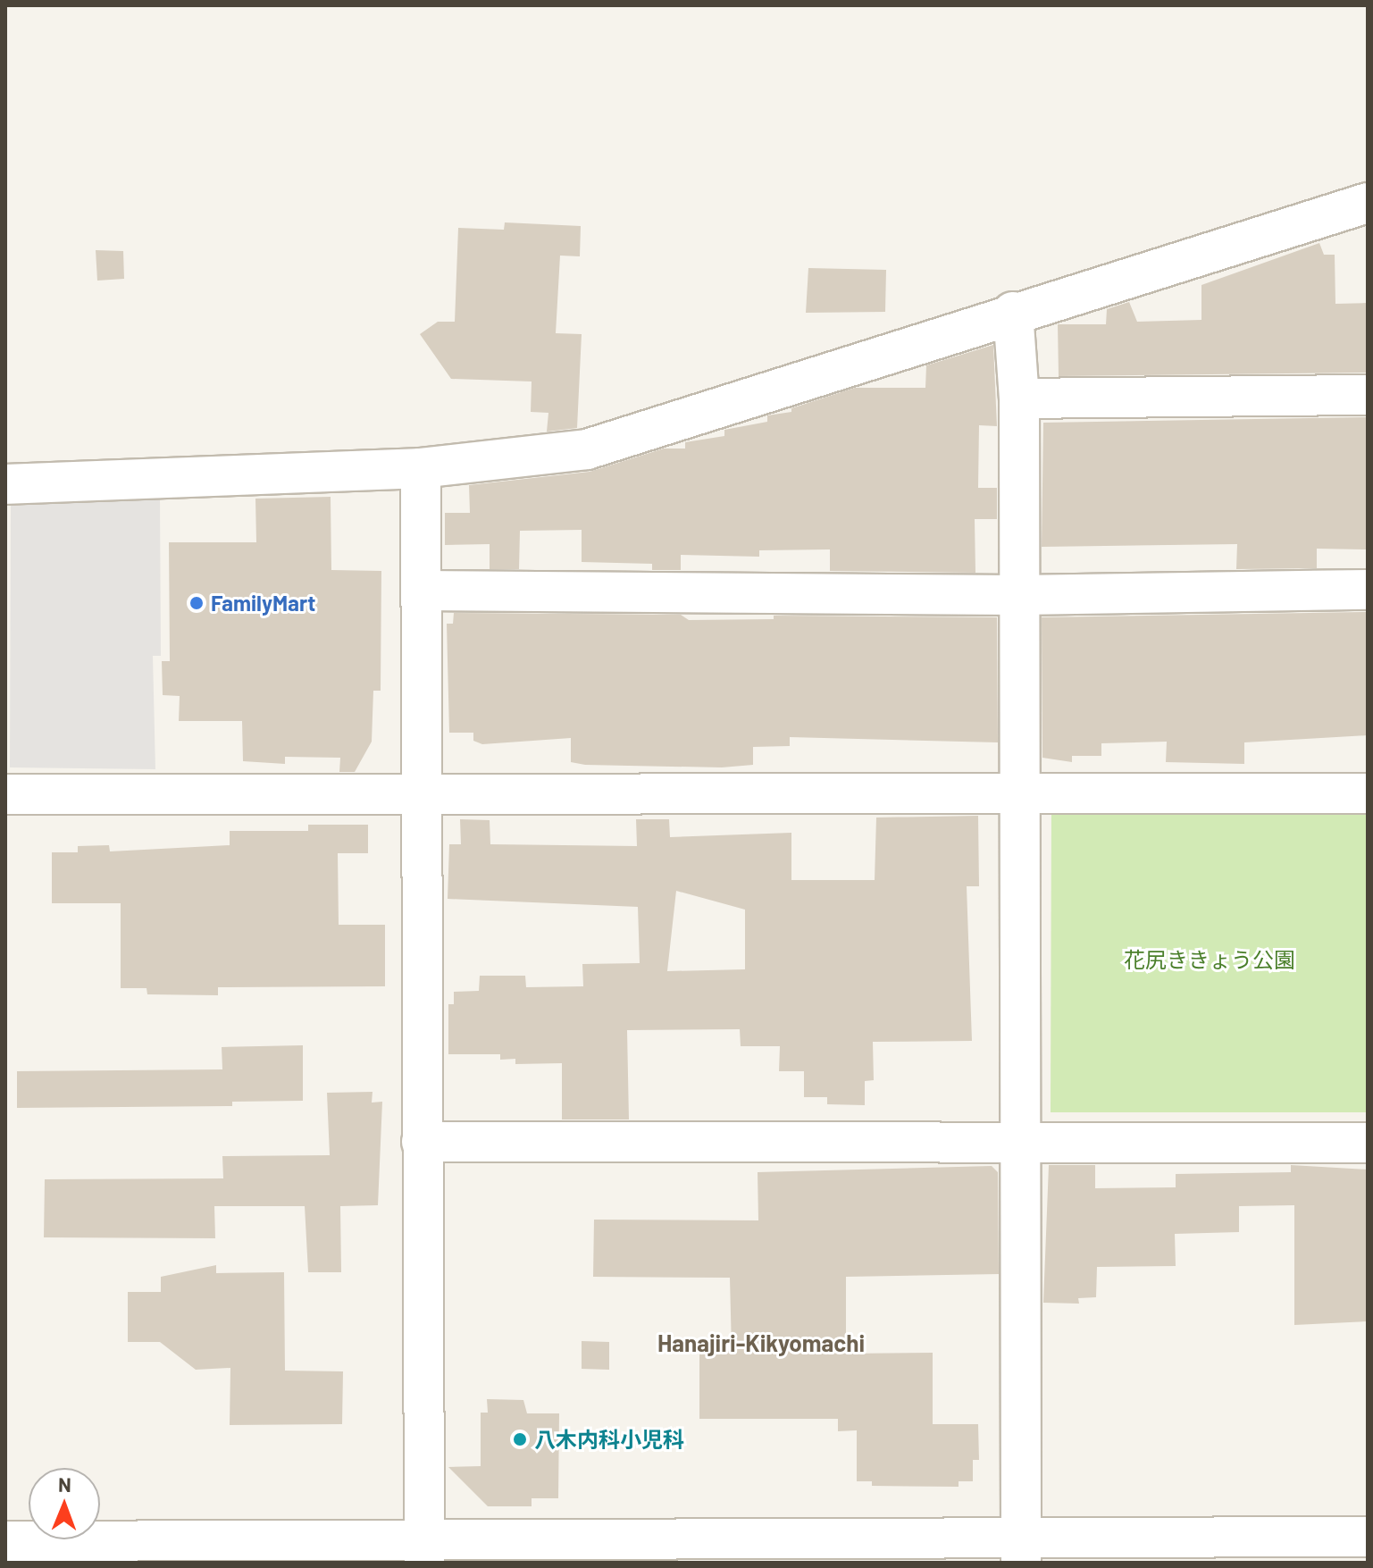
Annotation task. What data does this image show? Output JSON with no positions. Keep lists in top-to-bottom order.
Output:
{
  "districts": ["Hanajiri-Kikyomachi"],
  "parks": ["花尻ききょう公園"],
  "places": ["FamilyMart", "八木内科小児科"],
  "north": "top"
}
